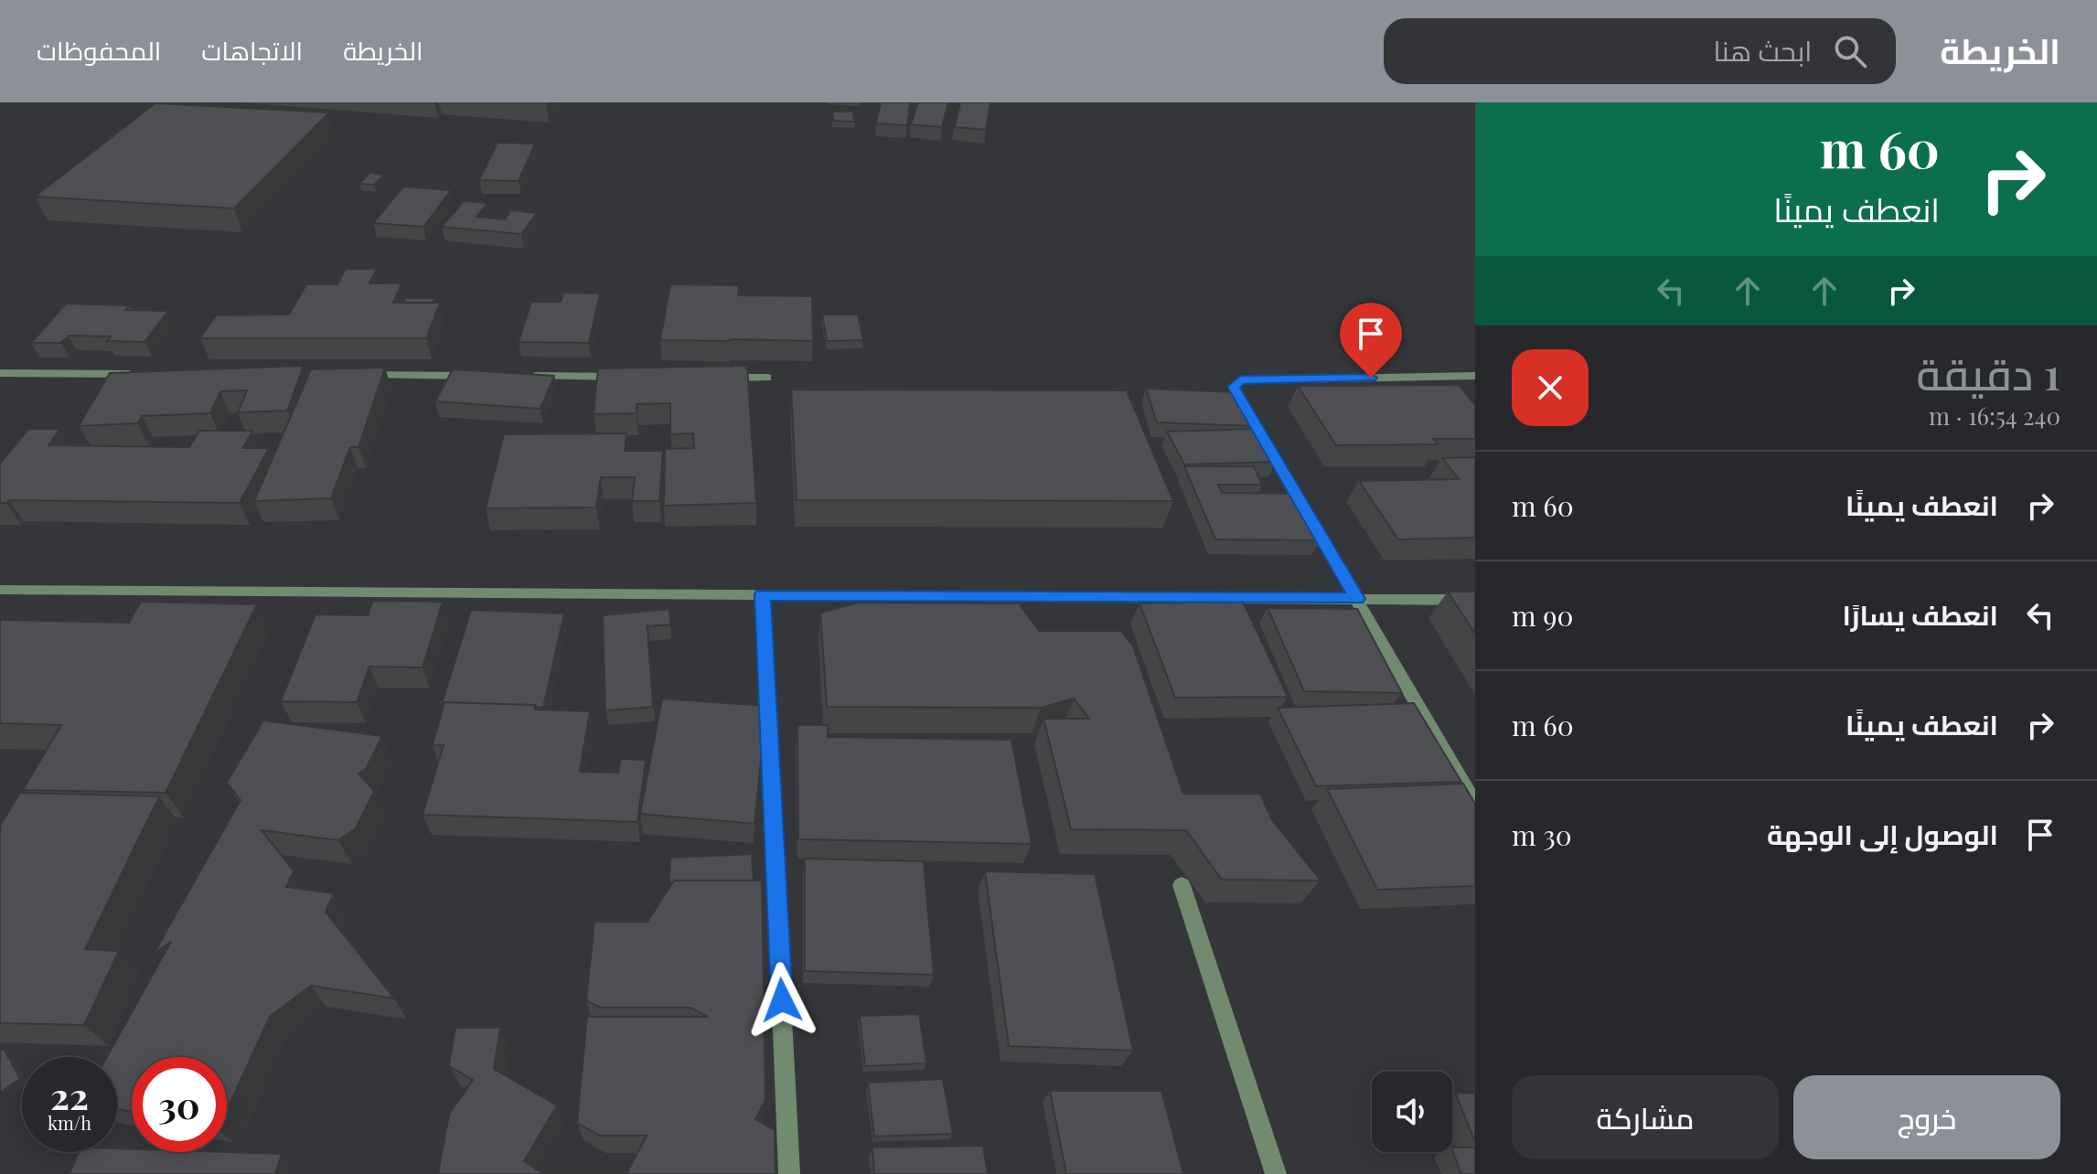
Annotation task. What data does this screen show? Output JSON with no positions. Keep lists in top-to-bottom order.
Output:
{
  "page": {
    "header": "الخريطة",
    "search": "ابحث هنا",
    "nav": ["الخريطة", "الاتجاهات", "المحفوظات"],
    "turn": ["60 m", "انعطف يمينًا"],
    "heading": ["1 دقيقة", "240 m · 16:54"],
    "list": [
      {
        "name": "انعطف يمينًا",
        "value": "60 m"
      },
      {
        "name": "انعطف يسارًا",
        "value": "90 m"
      },
      {
        "name": "انعطف يمينًا",
        "value": "60 m"
      },
      {
        "name": "الوصول إلى الوجهة",
        "value": "30 m"
      }
    ],
    "speed": "22 km/h",
    "limit": "30",
    "buttons": ["خروج", "مشاركة"]
  }
}
